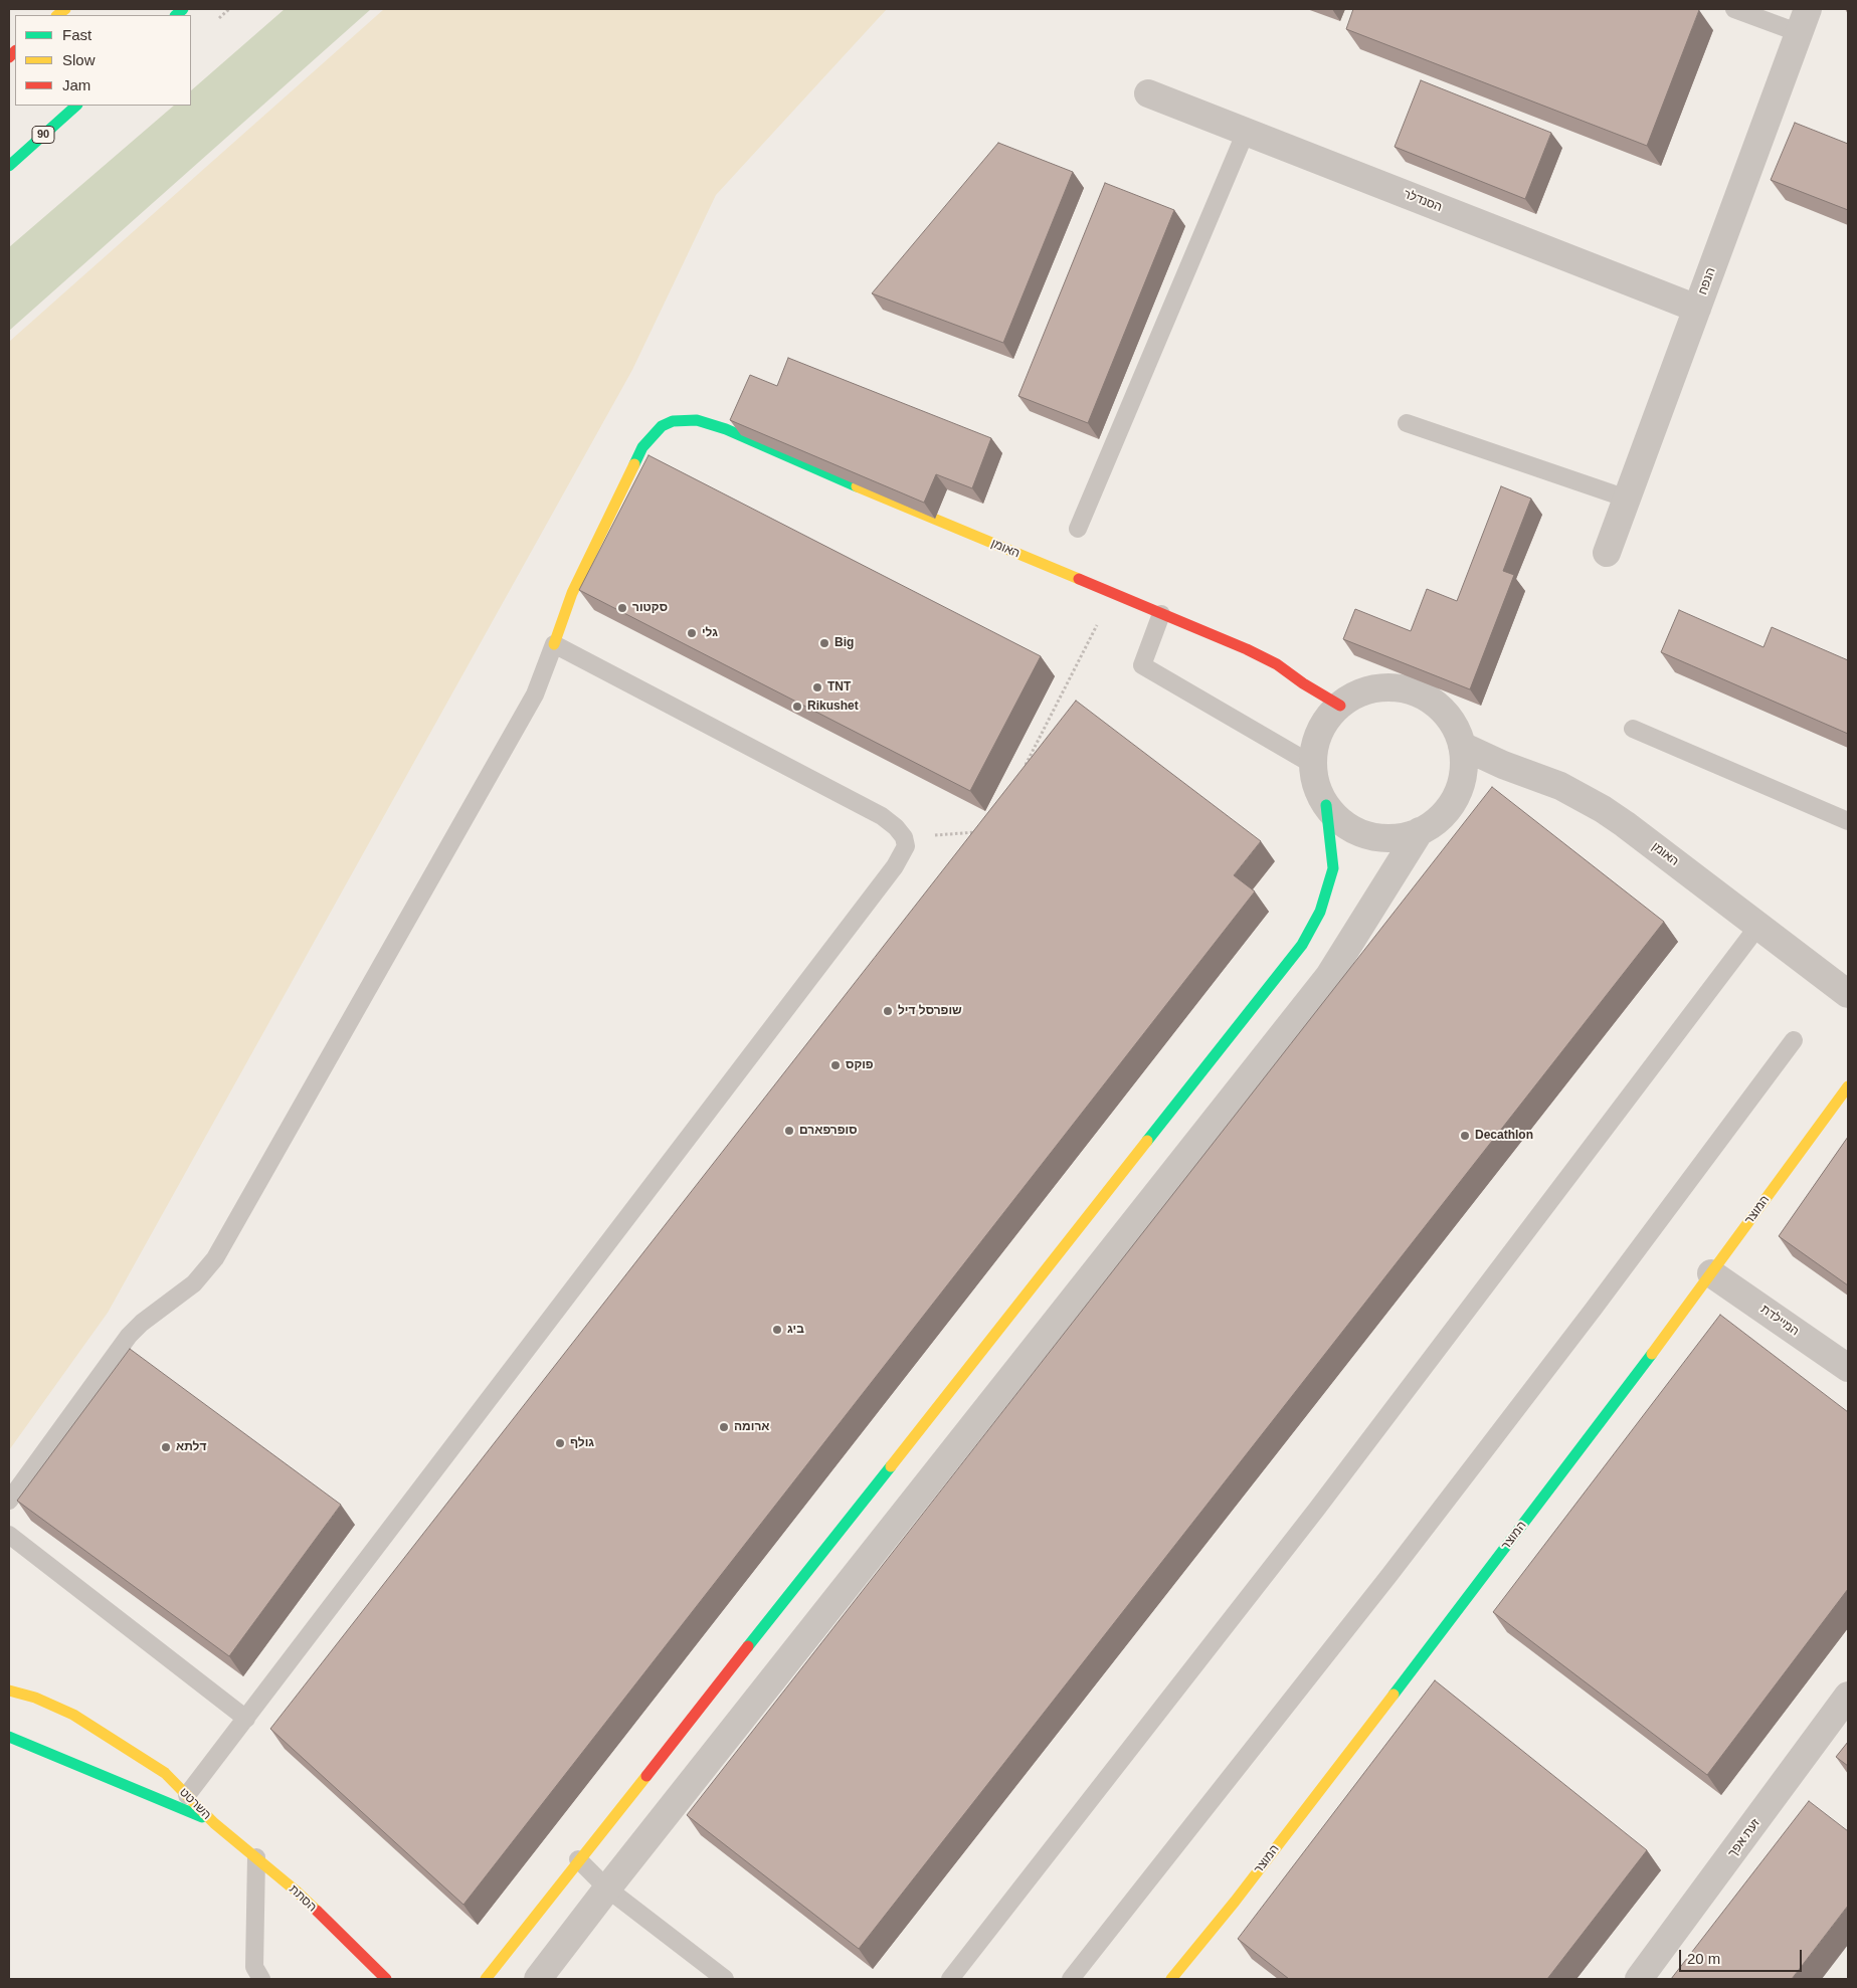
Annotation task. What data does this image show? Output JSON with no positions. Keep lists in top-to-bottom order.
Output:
{
  "streets": {
    "main road": [
      "90",
      "האומן",
      "המוצר",
      "השרטט",
      "הסתת"
    ],
    "street": [
      "הסנדלר",
      "הנפח",
      "המיילדת",
      "זעת אפך"
    ]
  },
  "crossings": [
    ["הסנדלר", "הנפח"],
    ["המוצר", "המיילדת"],
    ["השרטט", "הסתת"]
  ],
  "places": [
    "סקטור",
    "גלי",
    "Big",
    "TNT",
    "Rikushet",
    "שופרסל דיל",
    "פוקס",
    "סופרפארם",
    "Decathlon",
    "ביג",
    "ארומה",
    "גולף",
    "דלתא"
  ],
  "legend": ["Fast", "Slow", "Jam"],
  "scale_bar": "20 m"
}
